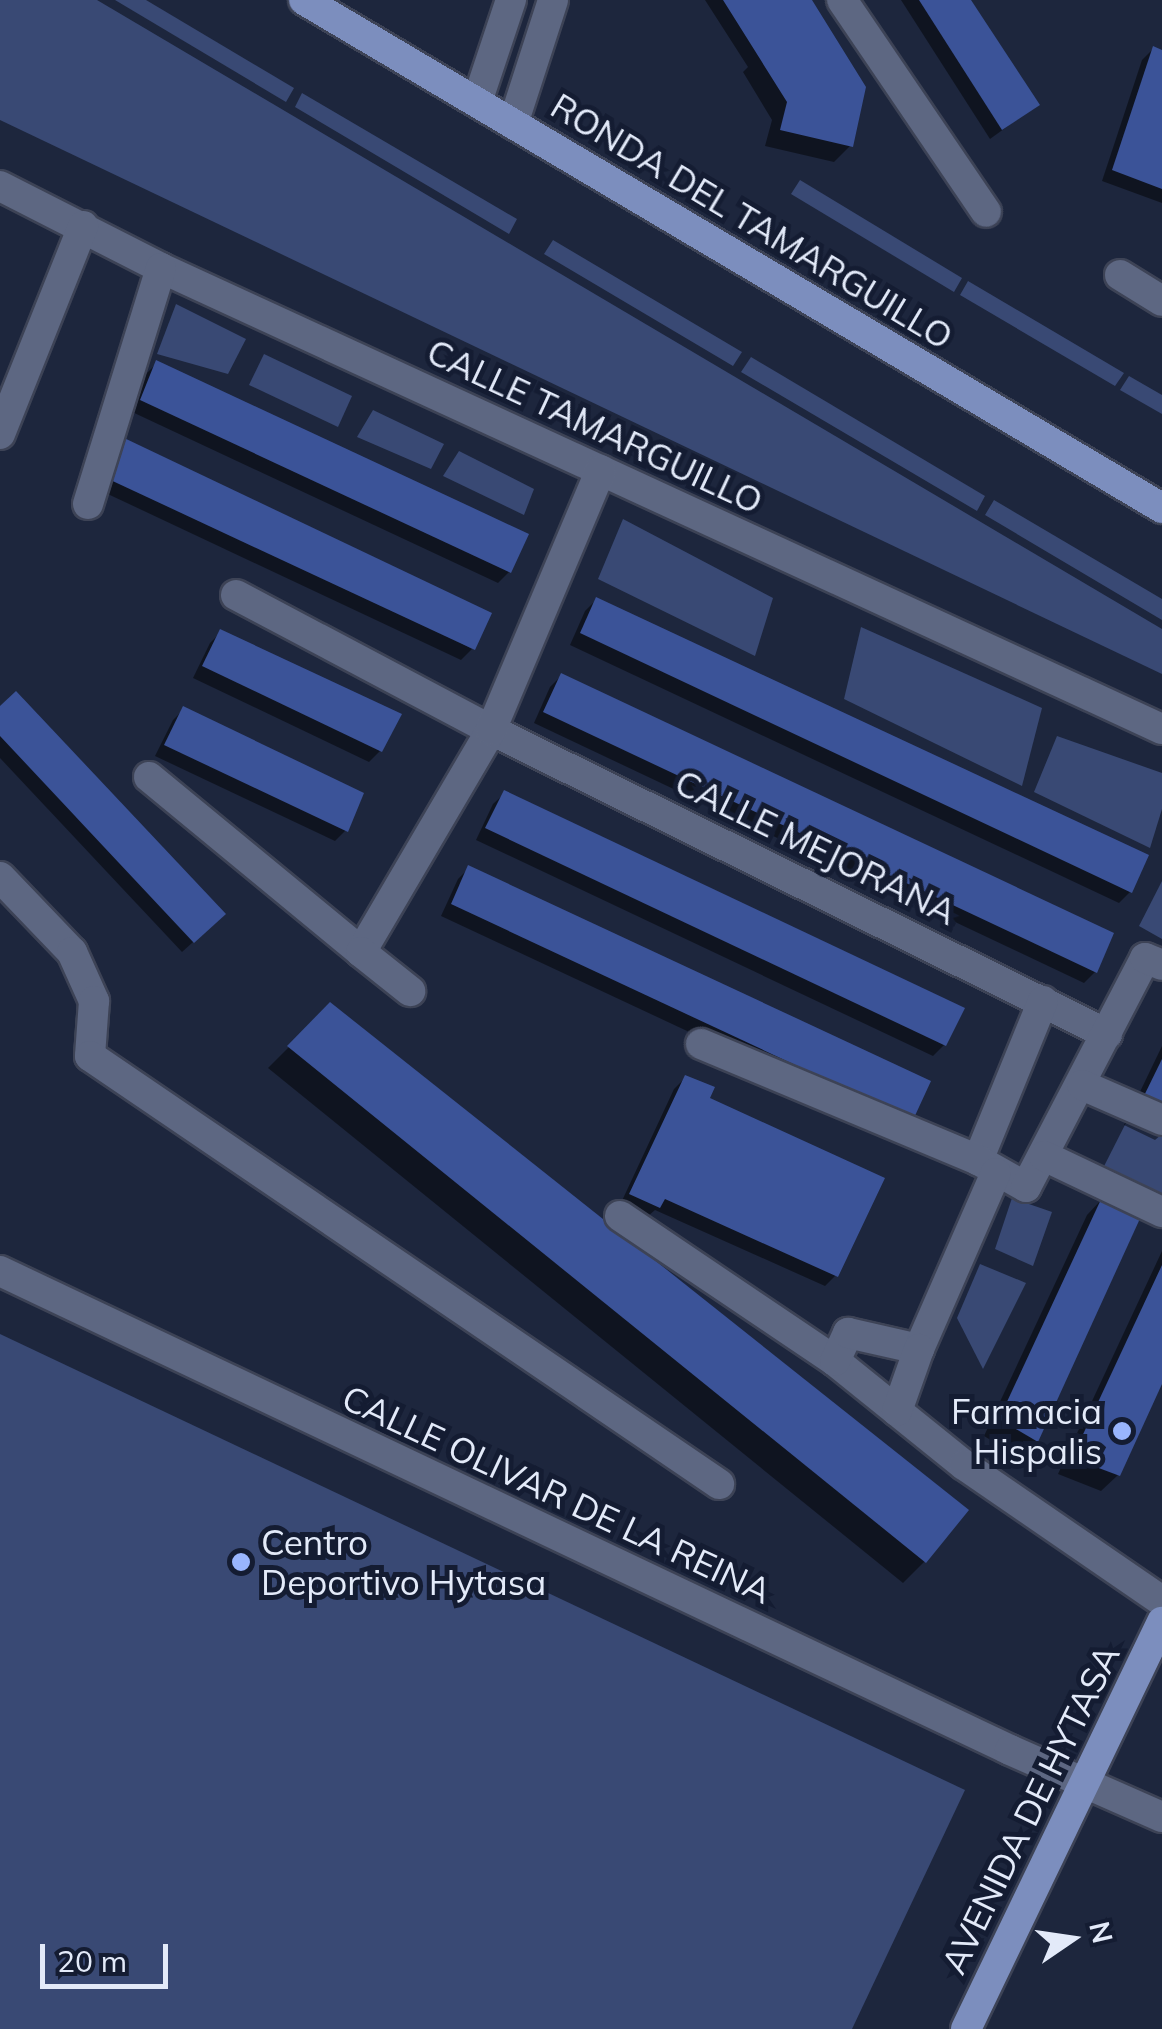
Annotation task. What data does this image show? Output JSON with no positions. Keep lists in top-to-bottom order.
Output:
{
  "streets": {
    "main road": ["RONDA DEL TAMARGUILLO", "AVENIDA DE HYTASA"],
    "street": ["CALLE TAMARGUILLO", "CALLE MEJORANA", "CALLE OLIVAR DE LA REINA"]
  },
  "crossings": [
    ["CALLE OLIVAR DE LA REINA", "AVENIDA DE HYTASA"]
  ],
  "places": ["Farmacia Hispalis", "Centro Deportivo Hytasa"],
  "scale_bar": "20 m",
  "north": "right"
}
